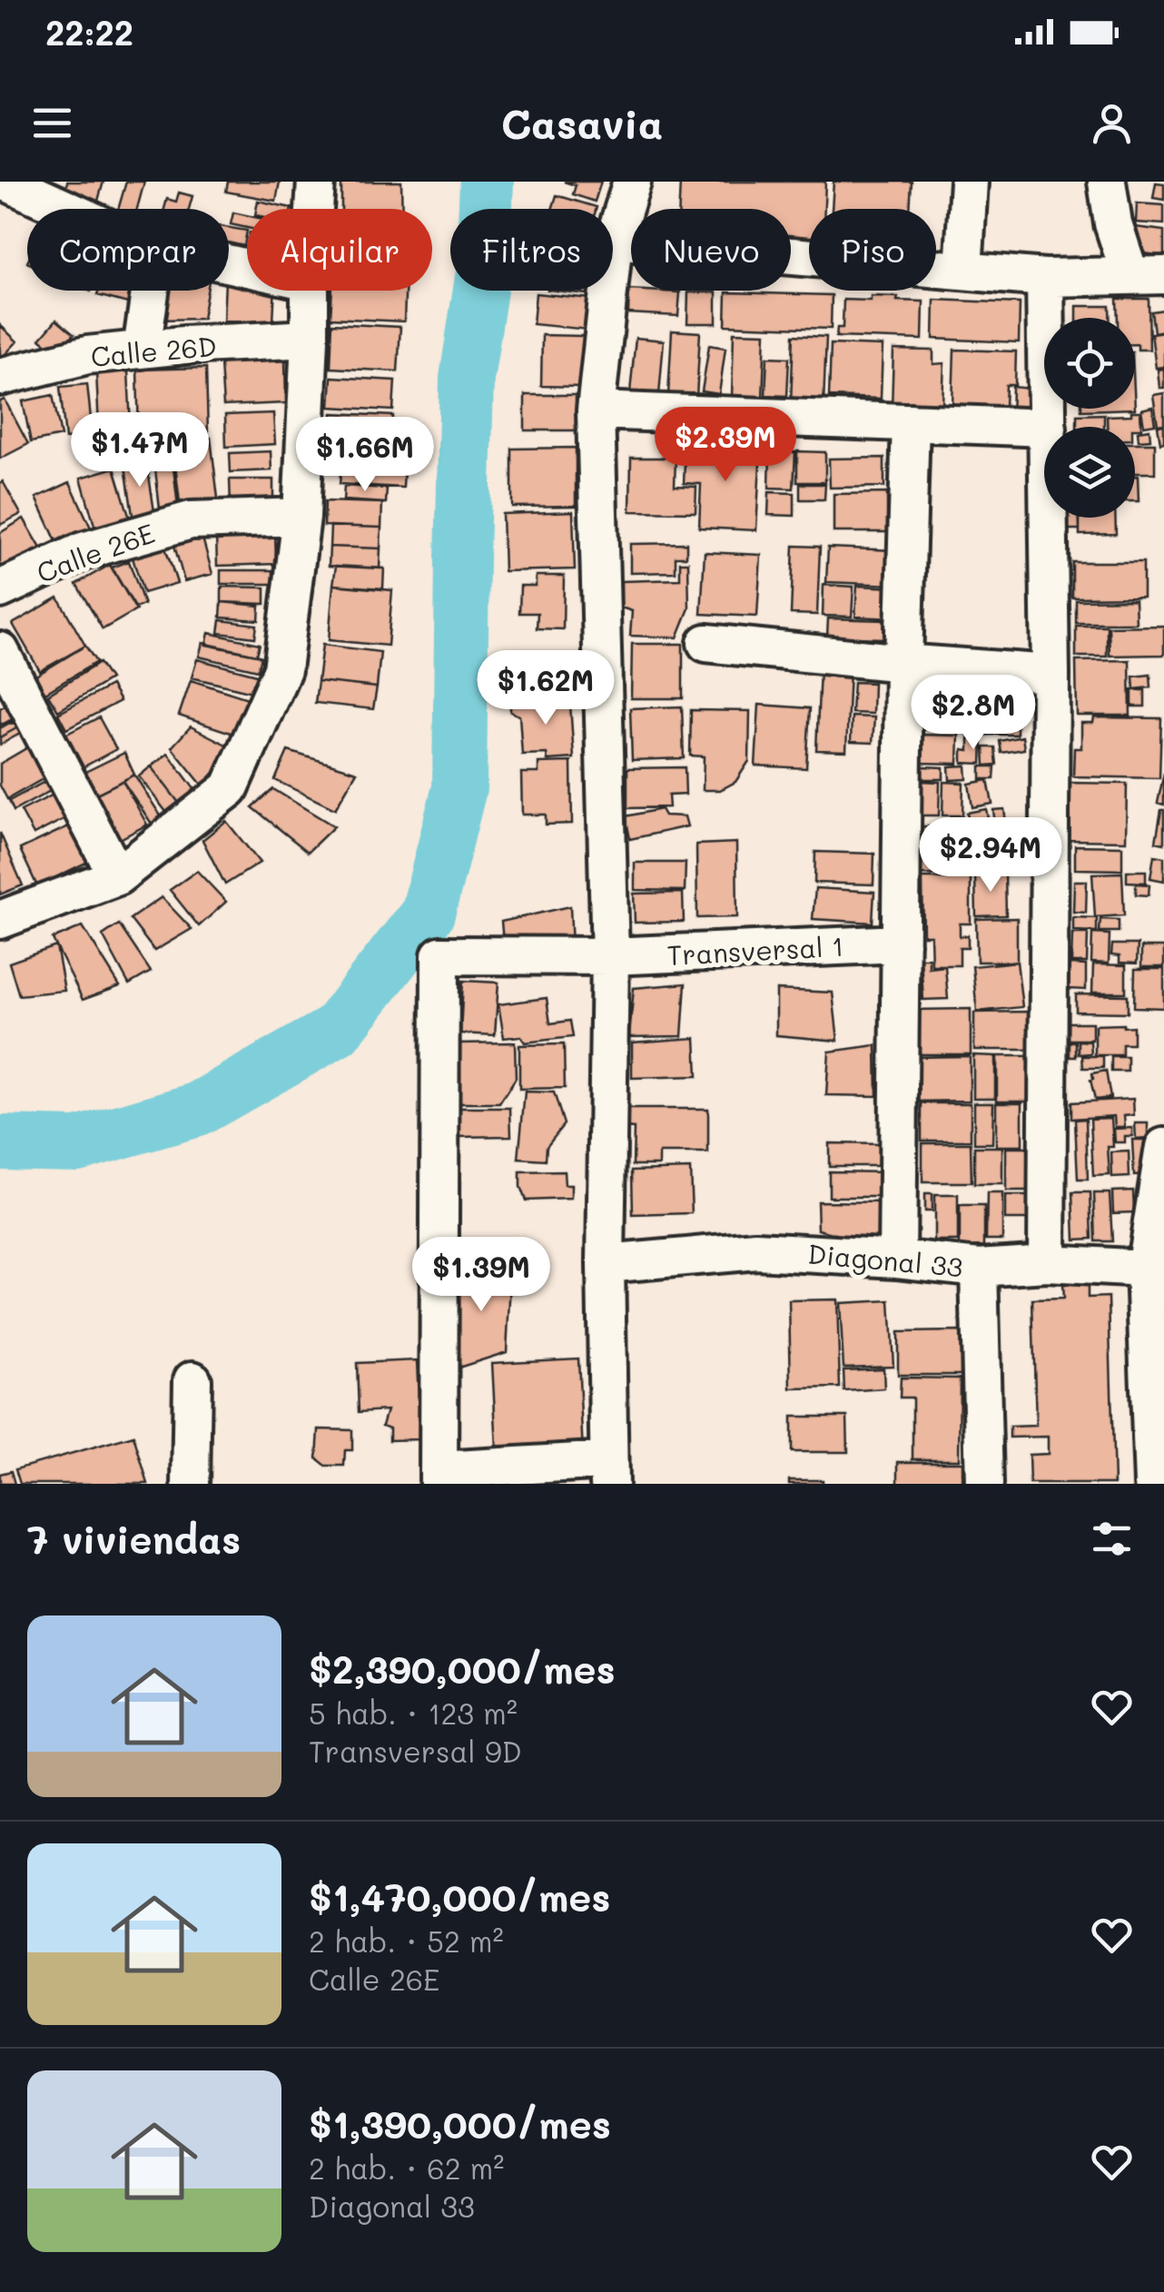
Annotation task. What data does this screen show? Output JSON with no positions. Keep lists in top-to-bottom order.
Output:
{
  "streets": {
    "street": [
      "Calle 26D",
      "Calle 26E",
      "Transversal 1",
      "Diagonal 33"
    ]
  },
  "page": {
    "status": "22:22",
    "header": "Casavia",
    "chip": [
      "Comprar",
      "Alquilar",
      "Filtros",
      "Nuevo",
      "Piso"
    ],
    "price": [
      "$2.39M",
      "$1.47M",
      "$1.66M",
      "$1.62M",
      "$2.8M",
      "$2.94M",
      "$1.39M"
    ],
    "heading": "7 viviendas",
    "list": [
      {
        "name": "$2,390,000/mes",
        "note": "5 hab. · 123 m² · Transversal 9D"
      },
      {
        "name": "$1,470,000/mes",
        "note": "2 hab. · 52 m² · Calle 26E"
      },
      {
        "name": "$1,390,000/mes",
        "note": "2 hab. · 62 m² · Diagonal 33"
      }
    ]
  }
}
